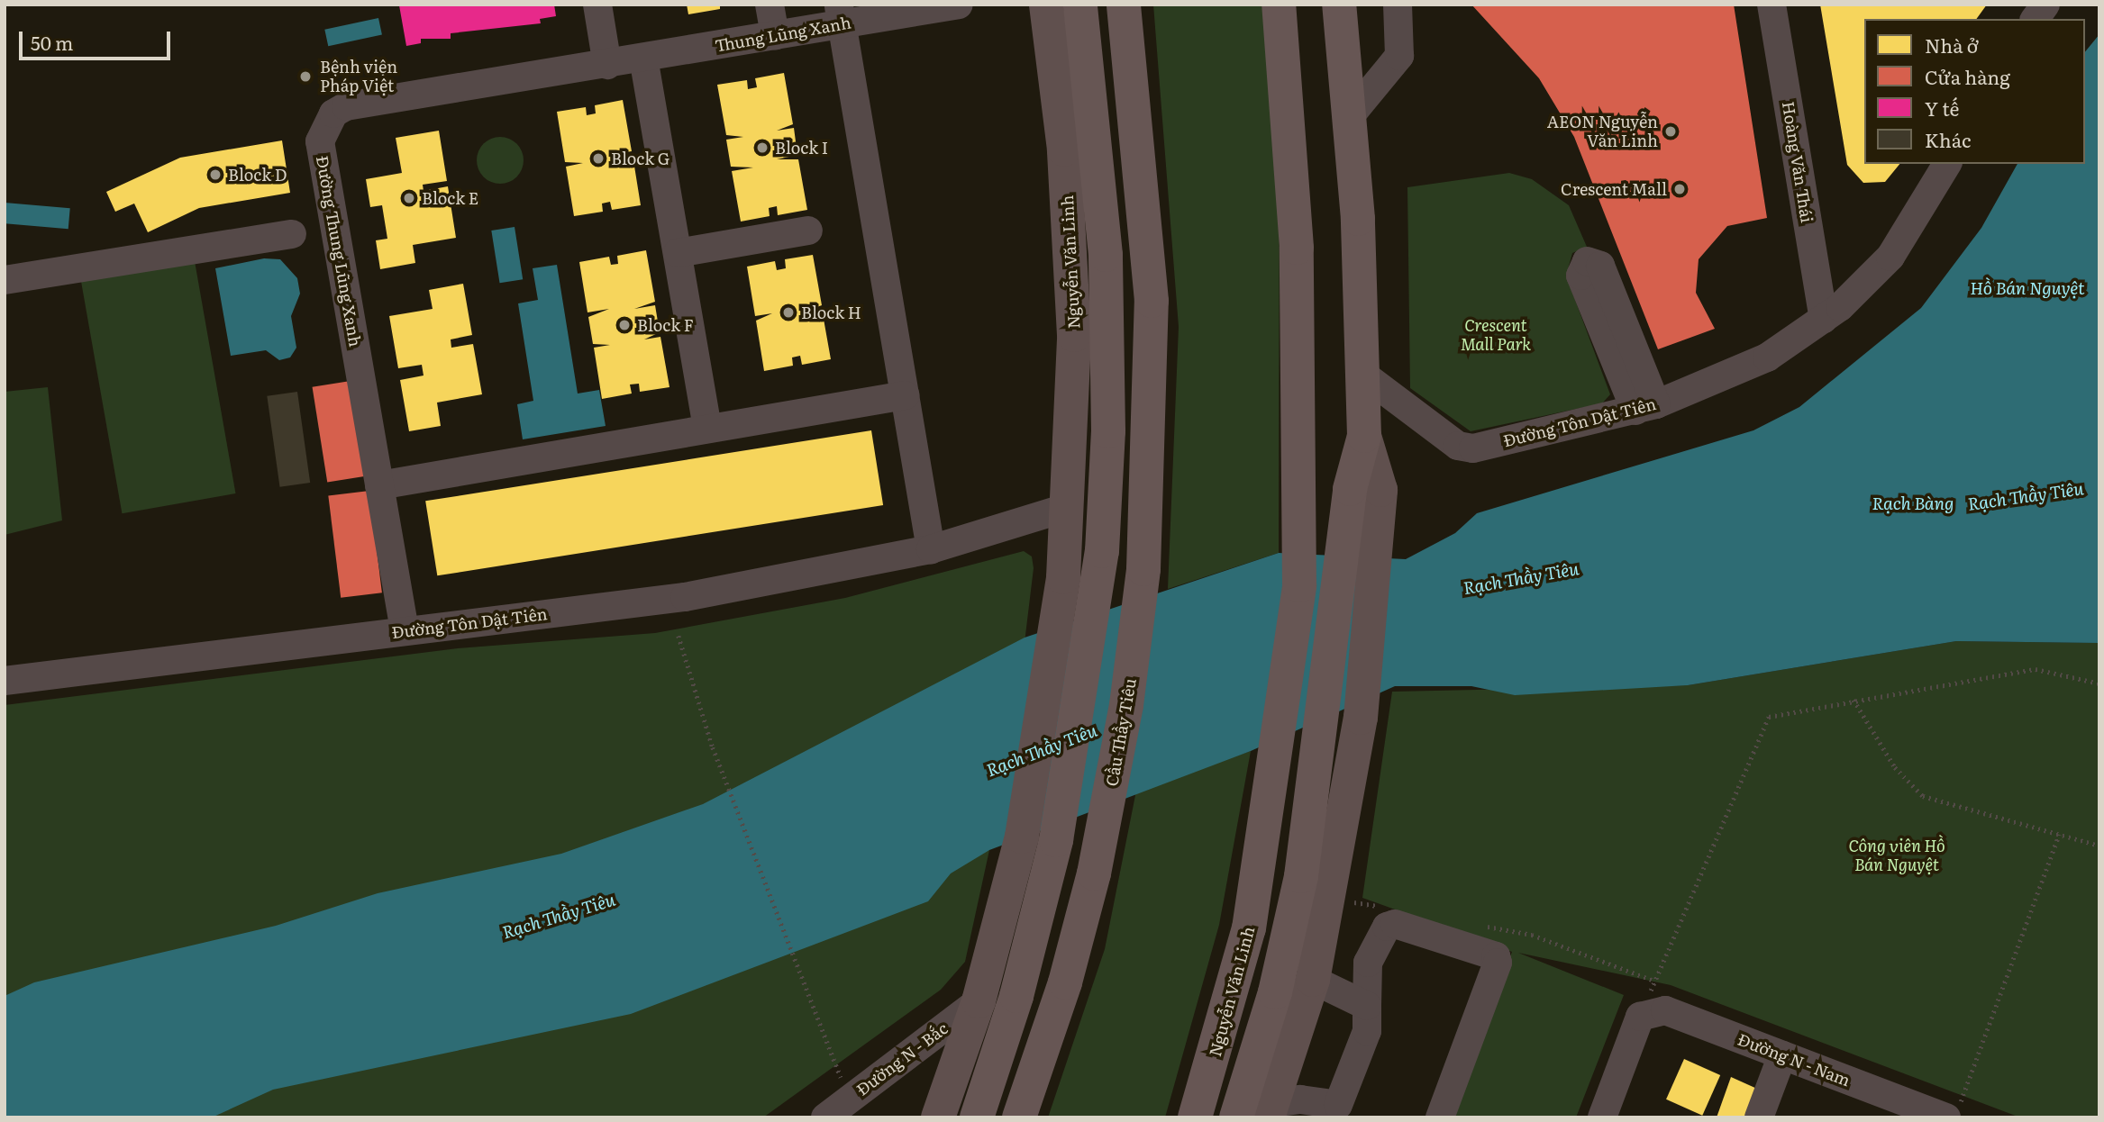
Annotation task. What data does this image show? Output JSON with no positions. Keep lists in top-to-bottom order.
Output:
{
  "streets": {
    "highway": ["Nguyễn Văn Linh", "Cầu Thầy Tiêu"],
    "street": [
      "Thung Lũng Xanh",
      "Hoàng Văn Thái",
      "Đường Thung Lũng Xanh",
      "Đường Tôn Dật Tiên",
      "Đường N - Bắc",
      "Đường N - Nam"
    ]
  },
  "crossings": [
    ["Thung Lũng Xanh", "Đường Thung Lũng Xanh"],
    ["Hoàng Văn Thái", "Đường Tôn Dật Tiên"],
    ["Đường Thung Lũng Xanh", "Đường Tôn Dật Tiên"],
    ["Nguyễn Văn Linh", "Đường Tôn Dật Tiên"]
  ],
  "water": ["Hồ Bán Nguyệt", "Rạch Thầy Tiêu", "Rạch Bàng"],
  "parks": ["Crescent Mall Park", "Công viên Hồ Bán Nguyệt"],
  "places": [
    "Bệnh viện Pháp Việt",
    "AEON Nguyễn Văn Linh",
    "Block I",
    "Block G",
    "Block D",
    "Crescent Mall",
    "Block E",
    "Block H",
    "Block F"
  ],
  "legend": [
    "Nhà ở",
    "Cửa hàng",
    "Y tế",
    "Khác"
  ],
  "scale_bar": "50 m"
}
